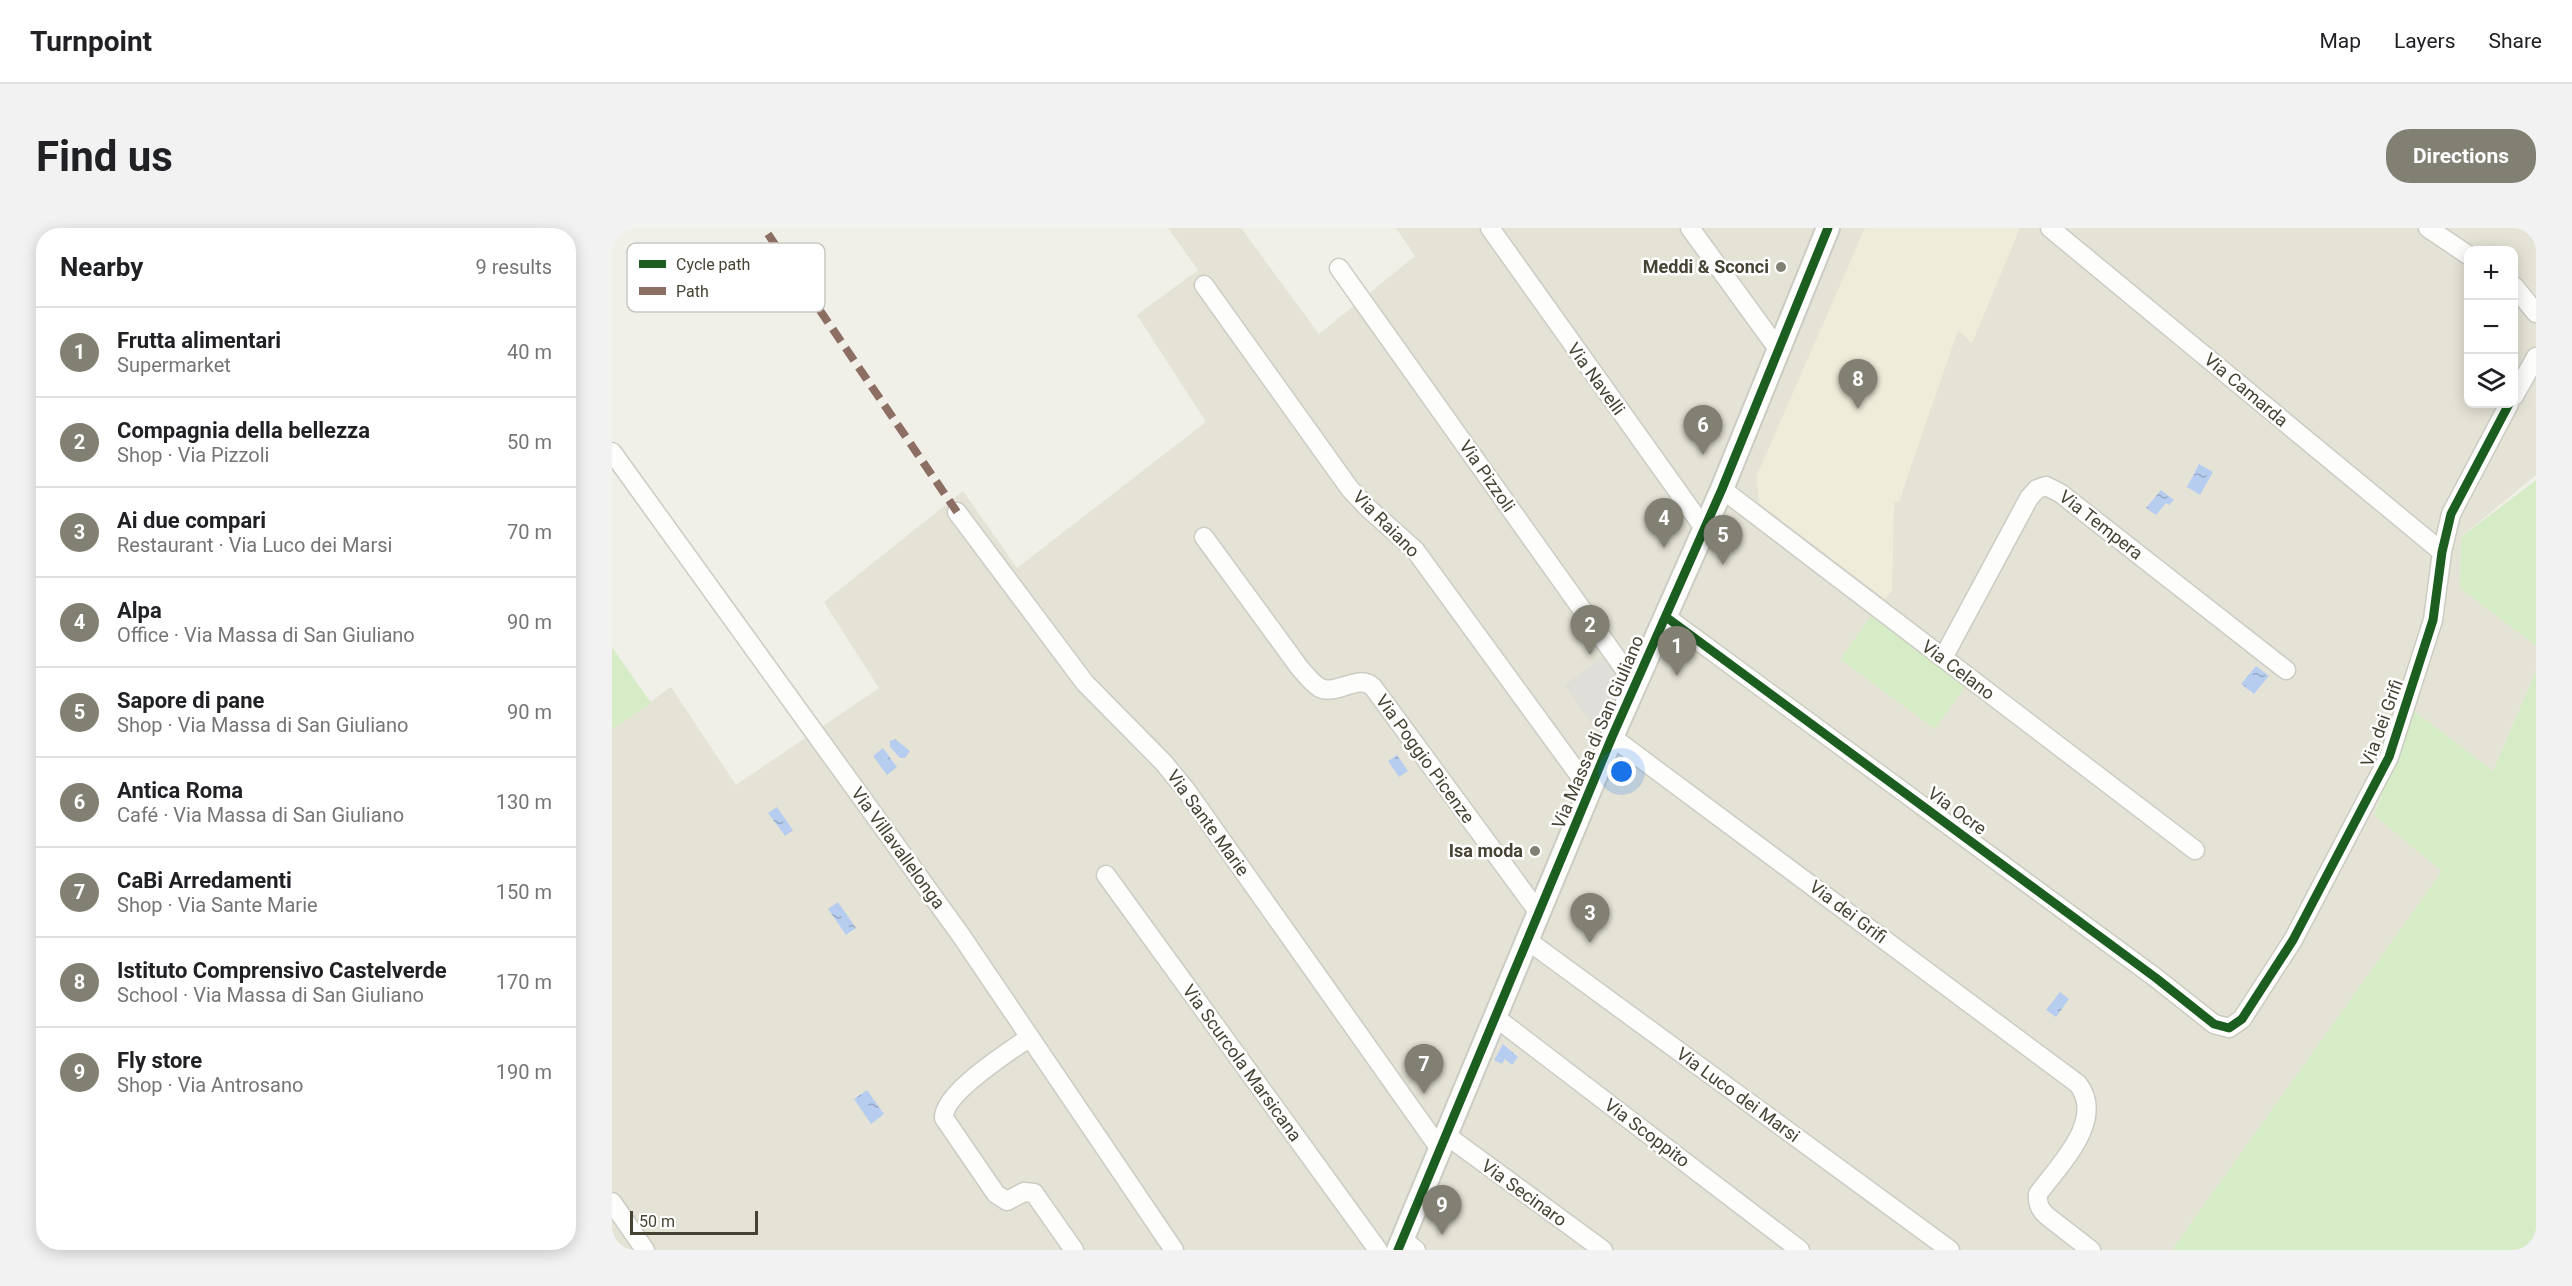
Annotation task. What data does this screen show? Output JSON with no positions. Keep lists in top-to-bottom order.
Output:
{
  "streets": {
    "street": [
      "Via Navelli",
      "Via Camarda",
      "Via Pizzoli",
      "Via Raiano",
      "Via Tempera",
      "Via Celano",
      "Via dei Grifi",
      "Via Massa di San Giuliano",
      "Via Poggio Picenze",
      "Via Ocre",
      "Via Sante Marie",
      "Via Villavallelonga",
      "Via Scurcola Marsicana",
      "Via Luco dei Marsi",
      "Via Scoppito",
      "Via Secinaro"
    ]
  },
  "crossings": [
    ["Via Navelli", "Via Massa di San Giuliano"],
    ["Via Camarda", "Via dei Grifi"],
    ["Via Pizzoli", "Via Massa di San Giuliano"],
    ["Via Raiano", "Via Massa di San Giuliano"],
    ["Via Tempera", "Via Celano"],
    ["Via Celano", "Via Massa di San Giuliano"],
    ["Via dei Grifi", "Via Massa di San Giuliano"],
    ["Via dei Grifi", "Via Ocre"],
    ["Via Massa di San Giuliano", "Via Poggio Picenze"],
    ["Via Massa di San Giuliano", "Via Ocre"],
    ["Via Massa di San Giuliano", "Via Sante Marie"],
    ["Via Massa di San Giuliano", "Via Luco dei Marsi"],
    ["Via Massa di San Giuliano", "Via Scoppito"],
    ["Via Massa di San Giuliano", "Via Secinaro"],
    ["Via Sante Marie", "Via Secinaro"]
  ],
  "places": ["Meddi & Sconci", "Isa moda"],
  "legend": ["Cycle path", "Path"],
  "scale_bar": "50 m",
  "page": {
    "header": "Turnpoint",
    "nav": ["Map", "Layers", "Share"],
    "buttons": "Directions",
    "title": "Find us",
    "heading": ["Nearby", "9 results"],
    "map_buttons": ["+", "−"],
    "list": [
      {
        "mark": "1",
        "name": "Frutta alimentari",
        "note": "Supermarket",
        "value": "40 m"
      },
      {
        "mark": "2",
        "name": "Compagnia della bellezza",
        "note": "Shop · Via Pizzoli",
        "value": "50 m"
      },
      {
        "mark": "3",
        "name": "Ai due compari",
        "note": "Restaurant · Via Luco dei Marsi",
        "value": "70 m"
      },
      {
        "mark": "4",
        "name": "Alpa",
        "note": "Office · Via Massa di San Giuliano",
        "value": "90 m"
      },
      {
        "mark": "5",
        "name": "Sapore di pane",
        "note": "Shop · Via Massa di San Giuliano",
        "value": "90 m"
      },
      {
        "mark": "6",
        "name": "Antica Roma",
        "note": "Café · Via Massa di San Giuliano",
        "value": "130 m"
      },
      {
        "mark": "7",
        "name": "CaBi Arredamenti",
        "note": "Shop · Via Sante Marie",
        "value": "150 m"
      },
      {
        "mark": "8",
        "name": "Istituto Comprensivo Castelverde",
        "note": "School · Via Massa di San Giuliano",
        "value": "170 m"
      },
      {
        "mark": "9",
        "name": "Fly store",
        "note": "Shop · Via Antrosano",
        "value": "190 m"
      }
    ],
    "pins": [
      "8",
      "6",
      "4",
      "5",
      "2",
      "1",
      "3",
      "7",
      "9"
    ],
    "scale": "50 m"
  }
}
